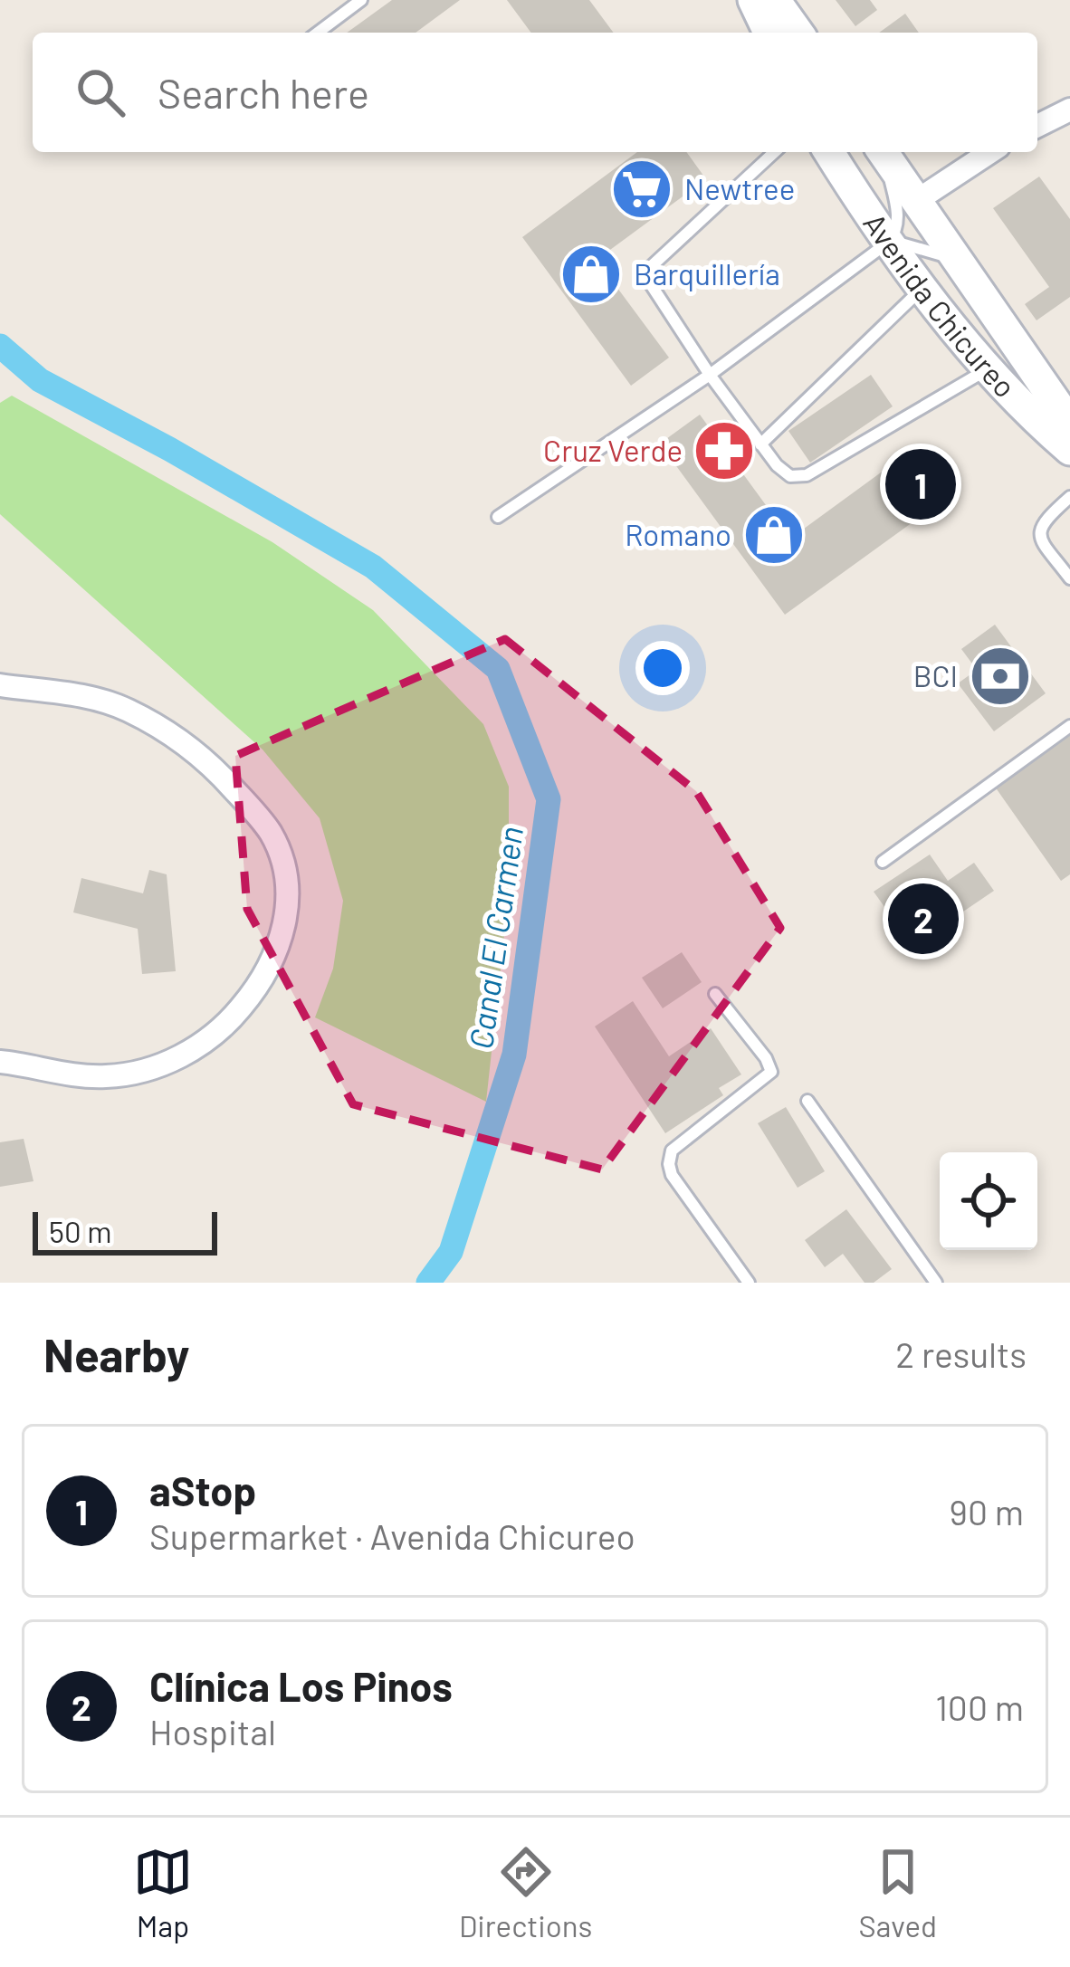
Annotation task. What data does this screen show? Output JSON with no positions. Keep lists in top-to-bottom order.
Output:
{
  "streets": {
    "main road": ["Avenida Chicureo"]
  },
  "water": ["Canal El Carmen"],
  "places": {
    "supermarket": ["Newtree"],
    "shop": ["Barquillería", "Romano"],
    "pharmacy": ["Cruz Verde"],
    "bank": ["BCI"]
  },
  "scale_bar": "50 m",
  "page": {
    "search": "Search here",
    "pins": ["1", "2"],
    "scale": "50 m",
    "heading": ["Nearby", "2 results"],
    "list": [
      {
        "mark": "1",
        "name": "aStop",
        "note": "Supermarket · Avenida Chicureo",
        "value": "90 m"
      },
      {
        "mark": "2",
        "name": "Clínica Los Pinos",
        "note": "Hospital",
        "value": "100 m"
      }
    ],
    "nav": ["Map", "Directions", "Saved"]
  }
}
